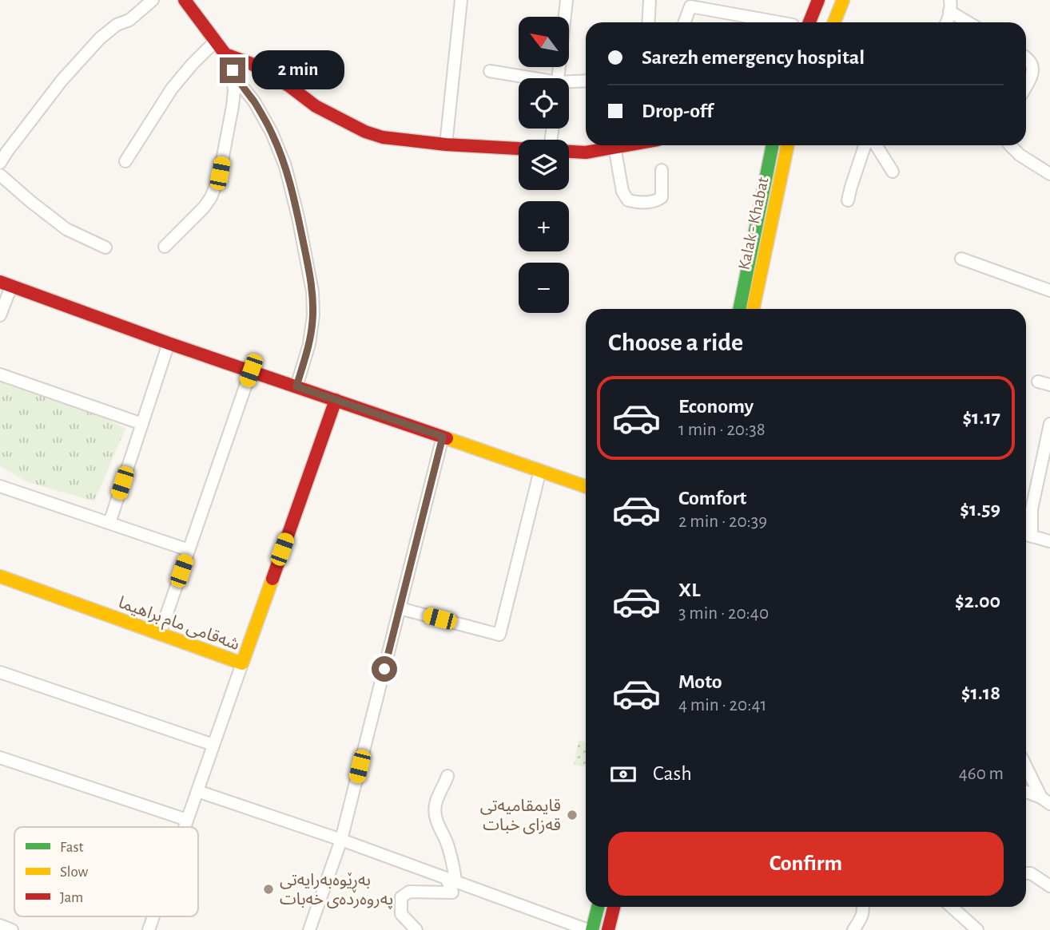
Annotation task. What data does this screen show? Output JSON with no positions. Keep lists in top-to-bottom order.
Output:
{
  "streets": {
    "street": ["Kalak - Khabat", "شەقامی مام براهیما"]
  },
  "places": ["قایمقامیەتى قەزای خبات", "بەڕێوەبەرایەتی پەروەردەی خەبات"],
  "legend": ["Fast", "Slow", "Jam"],
  "north": "top left",
  "page": {
    "map_buttons": ["+", "−"],
    "banner": ["Sarezh emergency hospital", "Drop-off"],
    "bubble": "2 min",
    "heading": "Choose a ride",
    "list": [
      {
        "name": "Economy",
        "note": "1 min · 20:38",
        "value": "$1.17"
      },
      {
        "name": "Comfort",
        "note": "2 min · 20:39",
        "value": "$1.59"
      },
      {
        "name": "XL",
        "note": "3 min · 20:40",
        "value": "$2.00"
      },
      {
        "name": "Moto",
        "note": "4 min · 20:41",
        "value": "$1.18"
      }
    ],
    "pay": ["Cash", "460 m"],
    "buttons": "Confirm"
  }
}
